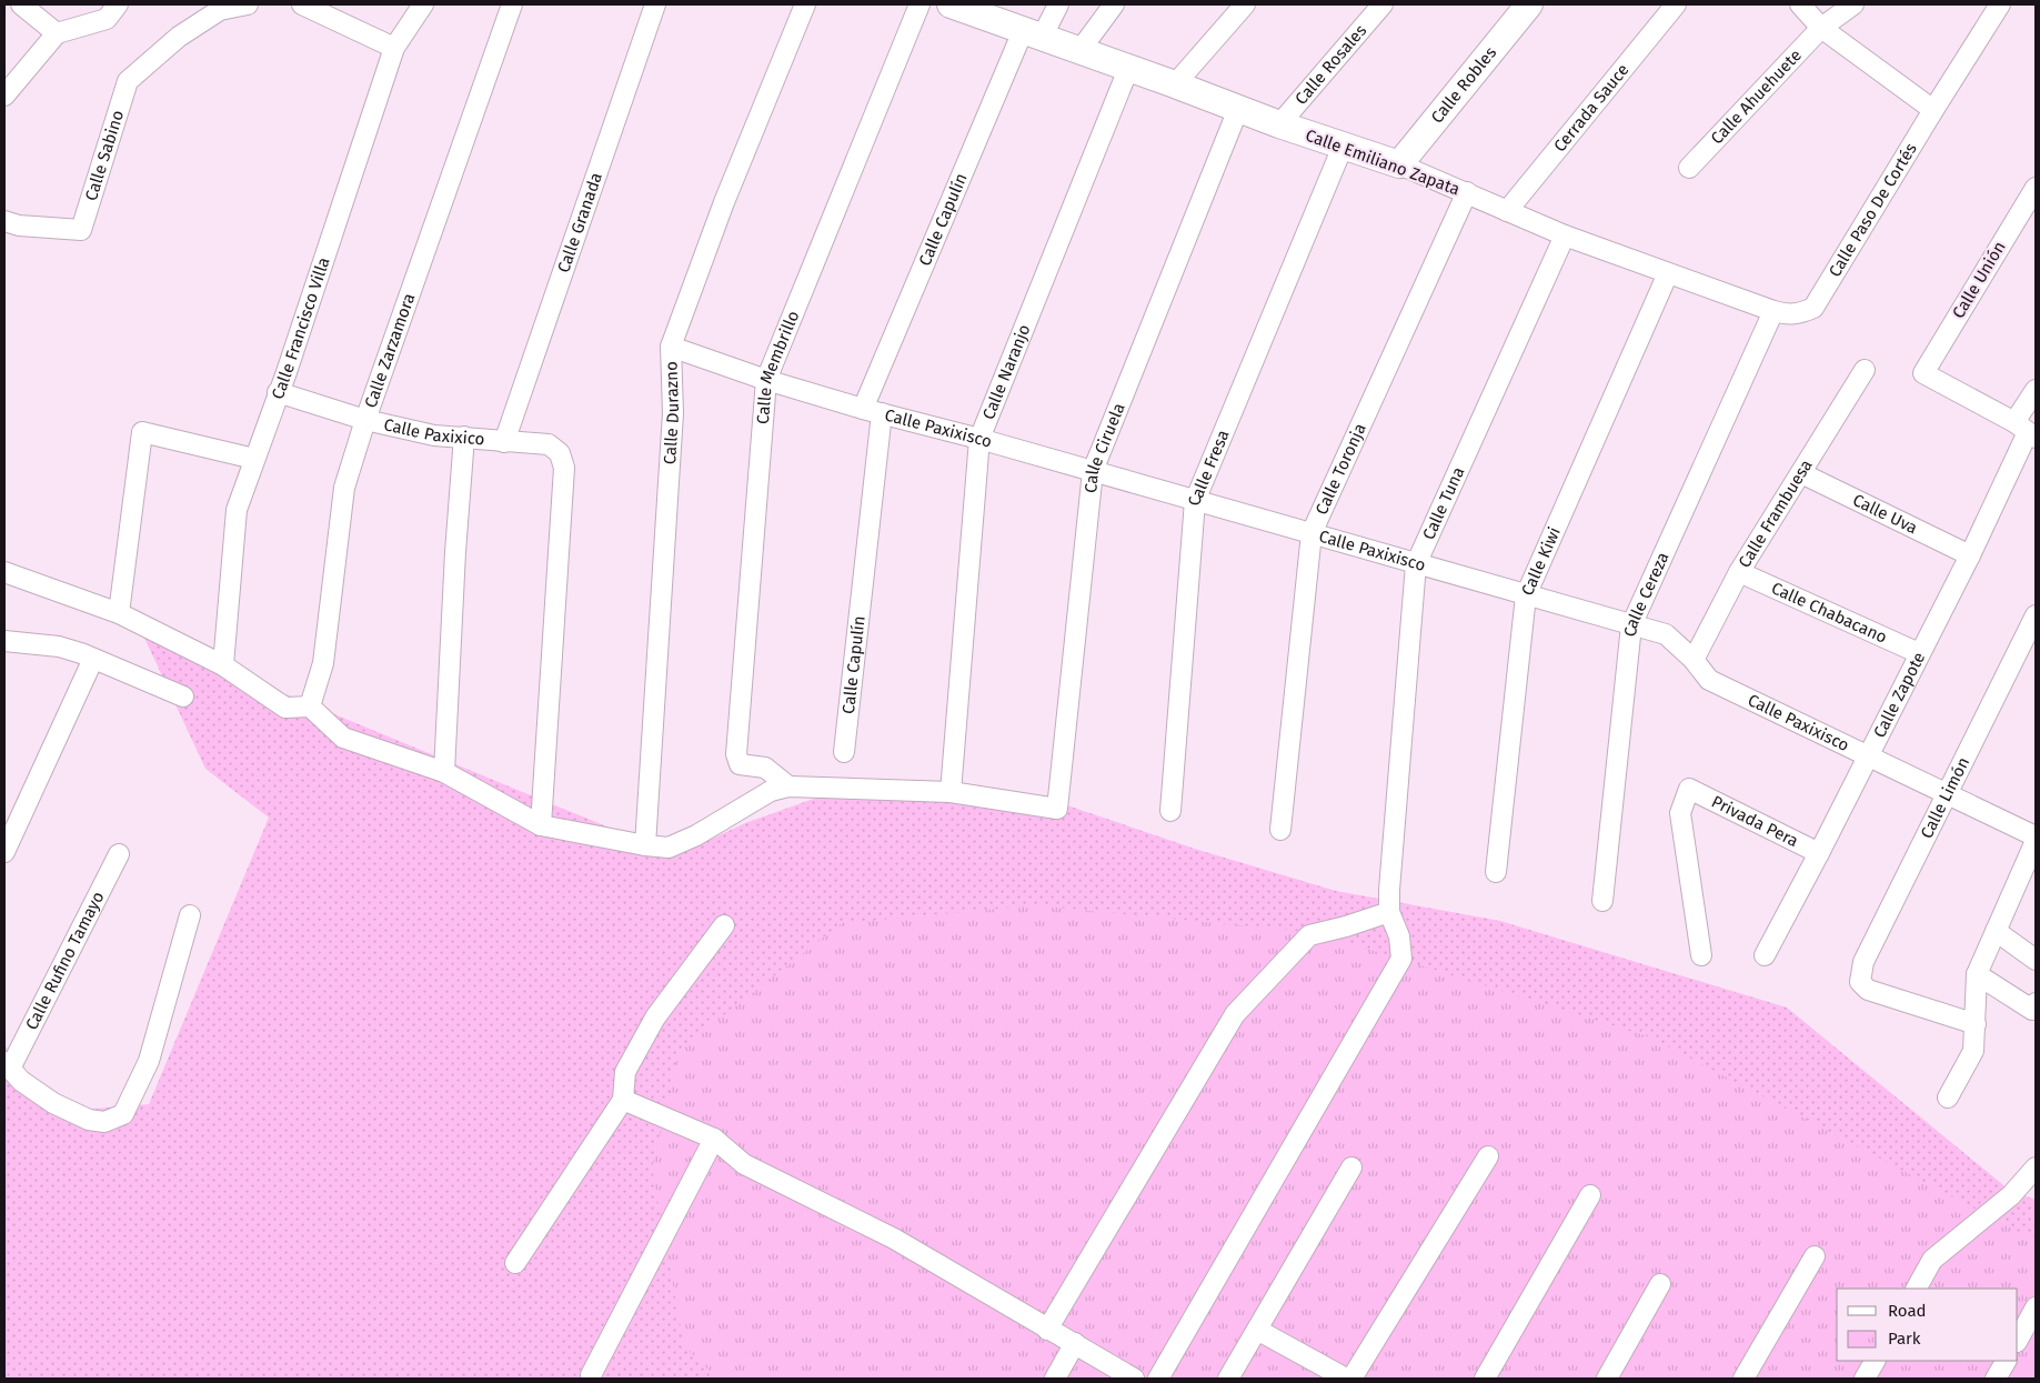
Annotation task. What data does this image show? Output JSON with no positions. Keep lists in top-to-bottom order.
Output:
{
  "streets": {
    "main road": ["Calle Robles", "Calle Emiliano Zapata"],
    "street": [
      "Calle Rosales",
      "Calle Ahuehuete",
      "Cerrada Sauce",
      "Calle Sabino",
      "Calle Paso De Cortés",
      "Calle Capulín",
      "Calle Granada",
      "Calle Unión",
      "Calle Francisco Villa",
      "Calle Zarzamora",
      "Calle Membrillo",
      "Calle Naranjo",
      "Calle Durazno",
      "Calle Paxixisco",
      "Calle Paxixico",
      "Calle Ciruela",
      "Calle Fresa",
      "Calle Toronja",
      "Calle Tuna",
      "Calle Frambuesa",
      "Calle Uva",
      "Calle Kiwi",
      "Calle Cereza",
      "Calle Chabacano",
      "Calle Zapote",
      "Calle Limón",
      "Privada Pera",
      "Calle Rufino Tamayo"
    ]
  },
  "crossings": [
    ["Calle Rosales", "Calle Emiliano Zapata"],
    ["Calle Robles", "Calle Emiliano Zapata"],
    ["Cerrada Sauce", "Calle Emiliano Zapata"],
    ["Calle Emiliano Zapata", "Calle Paso De Cortés"],
    ["Calle Emiliano Zapata", "Calle Capulín"],
    ["Calle Emiliano Zapata", "Calle Naranjo"],
    ["Calle Emiliano Zapata", "Calle Ciruela"],
    ["Calle Emiliano Zapata", "Calle Fresa"],
    ["Calle Emiliano Zapata", "Calle Toronja"],
    ["Calle Emiliano Zapata", "Calle Tuna"],
    ["Calle Emiliano Zapata", "Calle Kiwi"],
    ["Calle Emiliano Zapata", "Calle Cereza"],
    ["Calle Capulín", "Calle Paxixisco"],
    ["Calle Granada", "Calle Paxixico"],
    ["Calle Unión", "Calle Zapote"],
    ["Calle Francisco Villa", "Calle Paxixico"],
    ["Calle Zarzamora", "Calle Paxixico"],
    ["Calle Membrillo", "Calle Paxixisco"],
    ["Calle Naranjo", "Calle Paxixisco"],
    ["Calle Naranjo", "Calle Ciruela"],
    ["Calle Durazno", "Calle Paxixisco"],
    ["Calle Paxixisco", "Calle Ciruela"],
    ["Calle Paxixisco", "Calle Fresa"],
    ["Calle Paxixisco", "Calle Toronja"],
    ["Calle Paxixisco", "Calle Tuna"],
    ["Calle Paxixisco", "Calle Frambuesa"],
    ["Calle Paxixisco", "Calle Kiwi"],
    ["Calle Paxixisco", "Calle Cereza"],
    ["Calle Paxixisco", "Calle Zapote"],
    ["Calle Paxixisco", "Calle Limón"],
    ["Calle Frambuesa", "Calle Uva"],
    ["Calle Frambuesa", "Calle Chabacano"],
    ["Calle Uva", "Calle Zapote"],
    ["Calle Chabacano", "Calle Zapote"],
    ["Calle Zapote", "Privada Pera"]
  ],
  "legend": ["Road", "Park"]
}
